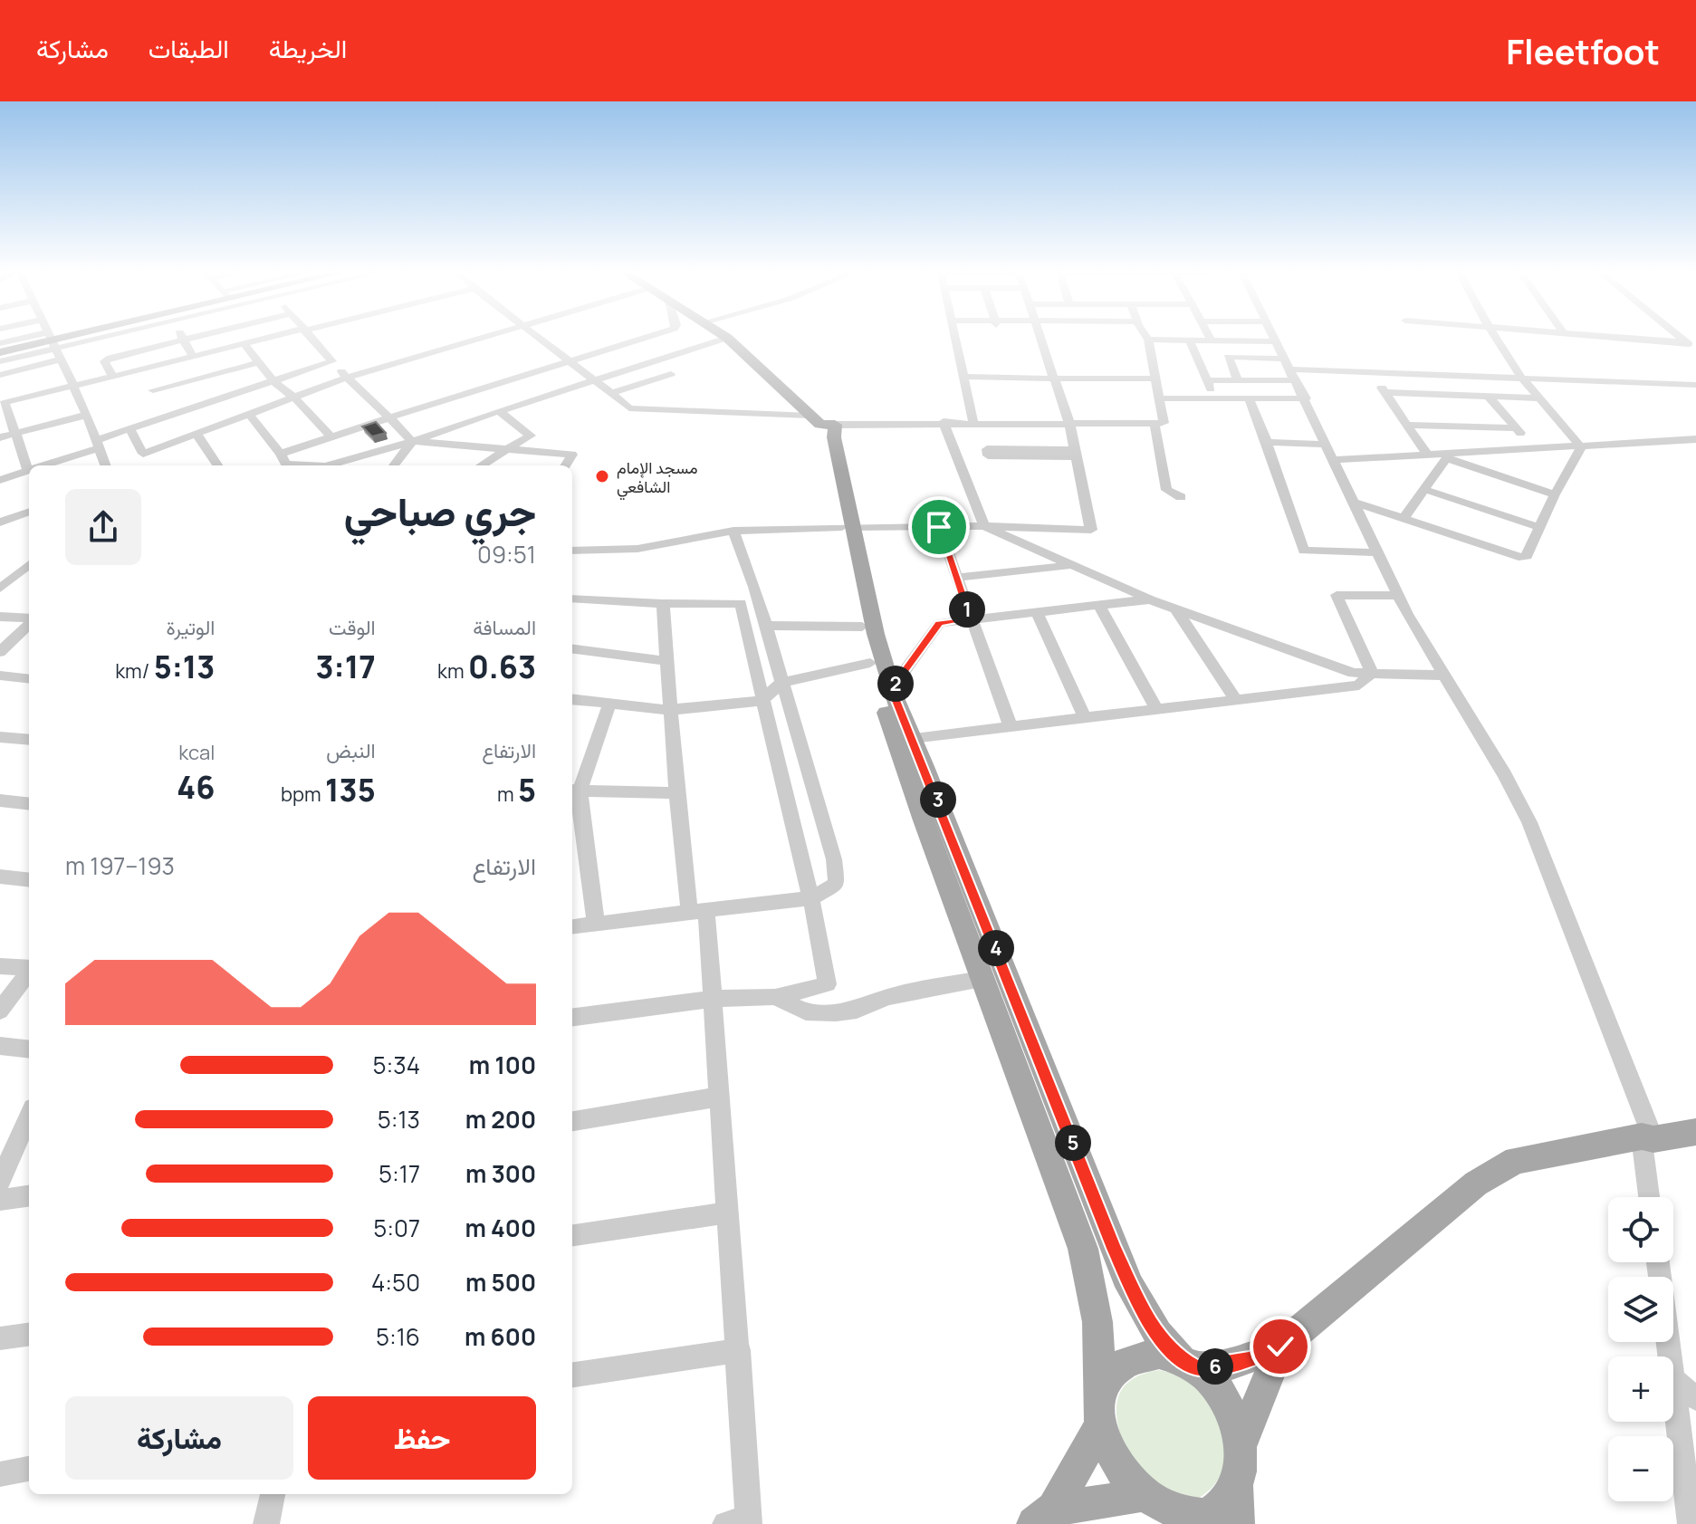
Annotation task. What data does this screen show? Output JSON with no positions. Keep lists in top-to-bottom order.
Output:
{
  "places": ["مسجد الإمام الشافعي"],
  "page": {
    "header": "Fleetfoot",
    "nav": ["الخريطة", "الطبقات", "مشاركة"],
    "heading": ["جري صباحي", "09:51"],
    "stats": [
      ["المسافة", "0.63 km"],
      ["الوقت", "3:17"],
      ["الوتيرة", "5:13 /km"],
      ["الارتفاع", "5 m"],
      ["النبض", "135 bpm"],
      ["kcal", "46"]
    ],
    "pins": [
      "1",
      "2",
      "3",
      "4",
      "5",
      "6"
    ],
    "chart": ["الارتفاع", "193–197 m"],
    "list": [
      {
        "name": "100 m",
        "note": "5:34"
      },
      {
        "name": "200 m",
        "note": "5:13"
      },
      {
        "name": "300 m",
        "note": "5:17"
      },
      {
        "name": "400 m",
        "note": "5:07"
      },
      {
        "name": "500 m",
        "note": "4:50"
      },
      {
        "name": "600 m",
        "note": "5:16"
      }
    ],
    "map_buttons": ["+", "−"],
    "buttons": ["حفظ", "مشاركة"]
  }
}
